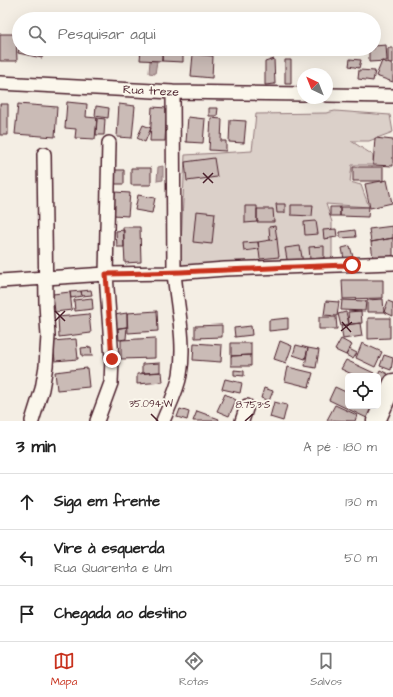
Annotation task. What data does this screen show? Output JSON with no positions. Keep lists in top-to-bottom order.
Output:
{
  "streets": {
    "street": ["Rua treze"]
  },
  "north": "top left",
  "page": {
    "search": "Pesquisar aqui",
    "heading": ["3 min", "A pé · 180 m"],
    "list": [
      ["Siga em frente", "130 m"],
      ["Vire à esquerda", "Rua Quarenta e Um", "50 m"],
      "Chegada ao destino"
    ],
    "nav": ["Mapa", "Rotas", "Salvos"]
  },
  "coordinates": ["35.094°W", "8.753°S"]
}
